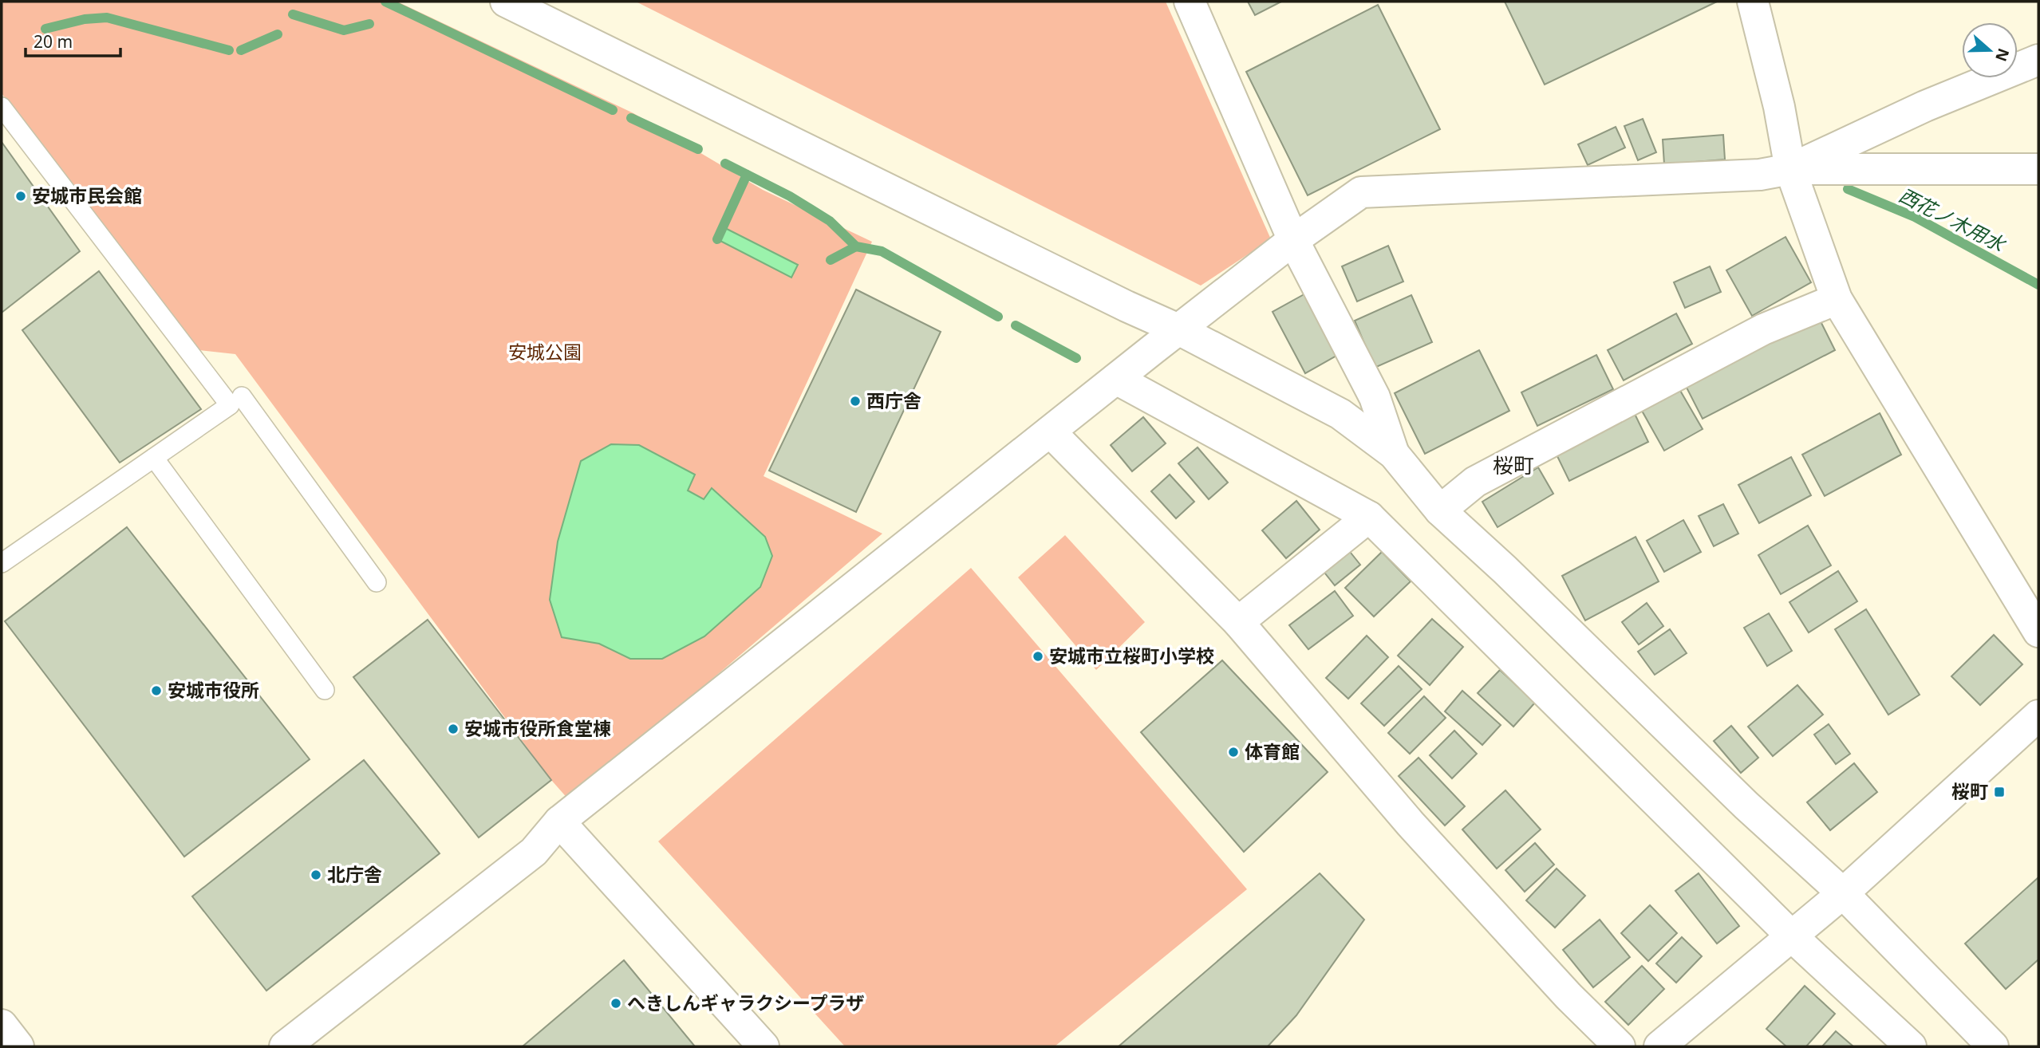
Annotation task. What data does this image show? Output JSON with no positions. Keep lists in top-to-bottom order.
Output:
{
  "districts": ["桜町"],
  "water": ["西花ノ木用水"],
  "parks": ["安城公園"],
  "places": {
    "other": [
      "安城市民会館",
      "西庁舎",
      "安城市立桜町小学校",
      "安城市役所",
      "安城市役所食堂棟",
      "体育館",
      "北庁舎",
      "へきしんギャラクシープラザ"
    ],
    "transit": ["桜町"]
  },
  "scale_bar": "20 m",
  "north": "right"
}
